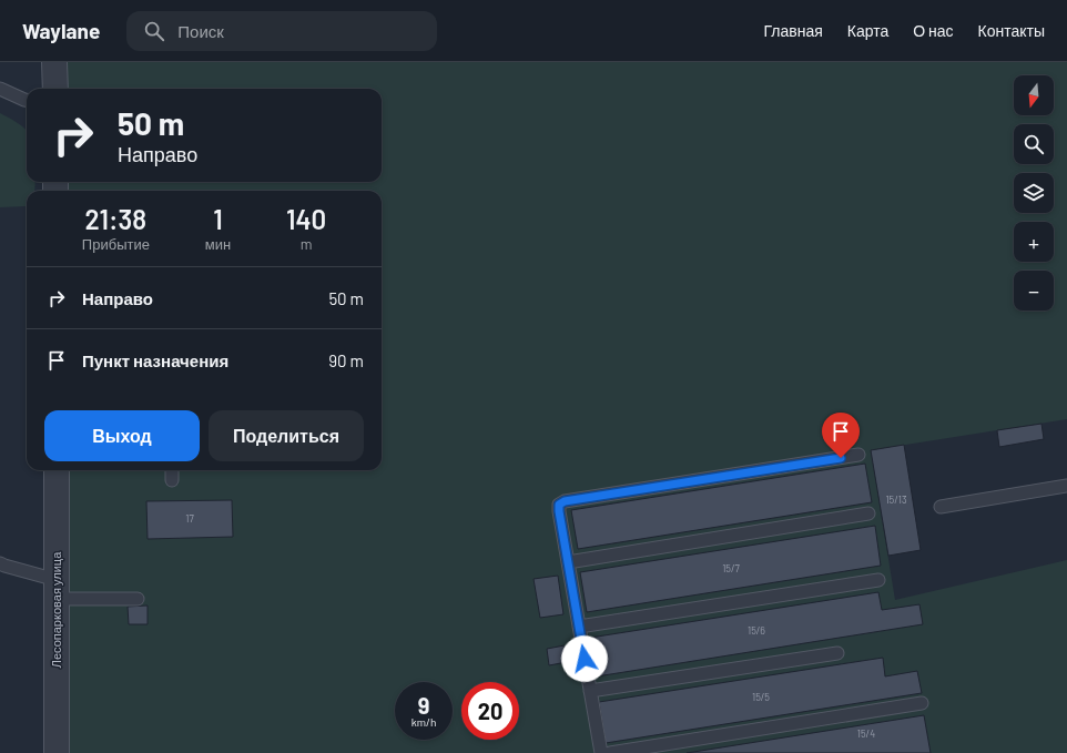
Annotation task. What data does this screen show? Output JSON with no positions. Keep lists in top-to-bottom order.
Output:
{
  "streets": {
    "street": ["Лесопарковая улица"]
  },
  "house_numbers": [
    "15/13",
    "17",
    "15/7",
    "15/6",
    "15/5",
    "15/4"
  ],
  "north": "bottom",
  "page": {
    "header": "Waylane",
    "search": "Поиск",
    "nav": [
      "Главная",
      "Карта",
      "О нас",
      "Контакты"
    ],
    "map_buttons": ["+", "−"],
    "turn": ["50 m", "Направо"],
    "eta": [
      "21:38",
      "Прибытие",
      "1",
      "мин",
      "140",
      "m"
    ],
    "list": [
      {
        "name": "Направо",
        "value": "50 m"
      },
      {
        "name": "Пункт назначения",
        "value": "90 m"
      }
    ],
    "buttons": ["Выход", "Поделиться"],
    "speed": "9 km/h",
    "limit": "20"
  }
}
